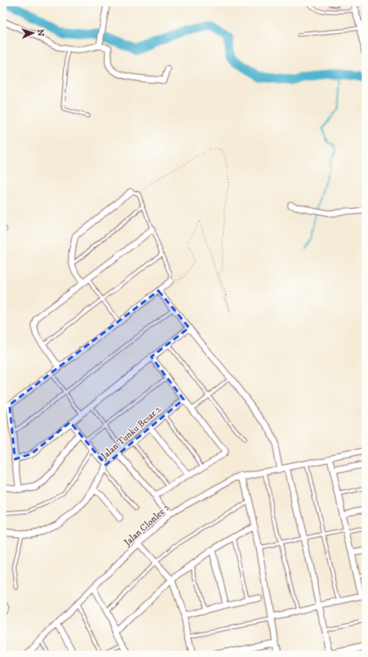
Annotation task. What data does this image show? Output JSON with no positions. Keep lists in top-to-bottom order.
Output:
{
  "streets": {
    "street": ["Jalan Tunku Besar 2", "Jalan Clonlee 2"]
  },
  "north": "right"
}
